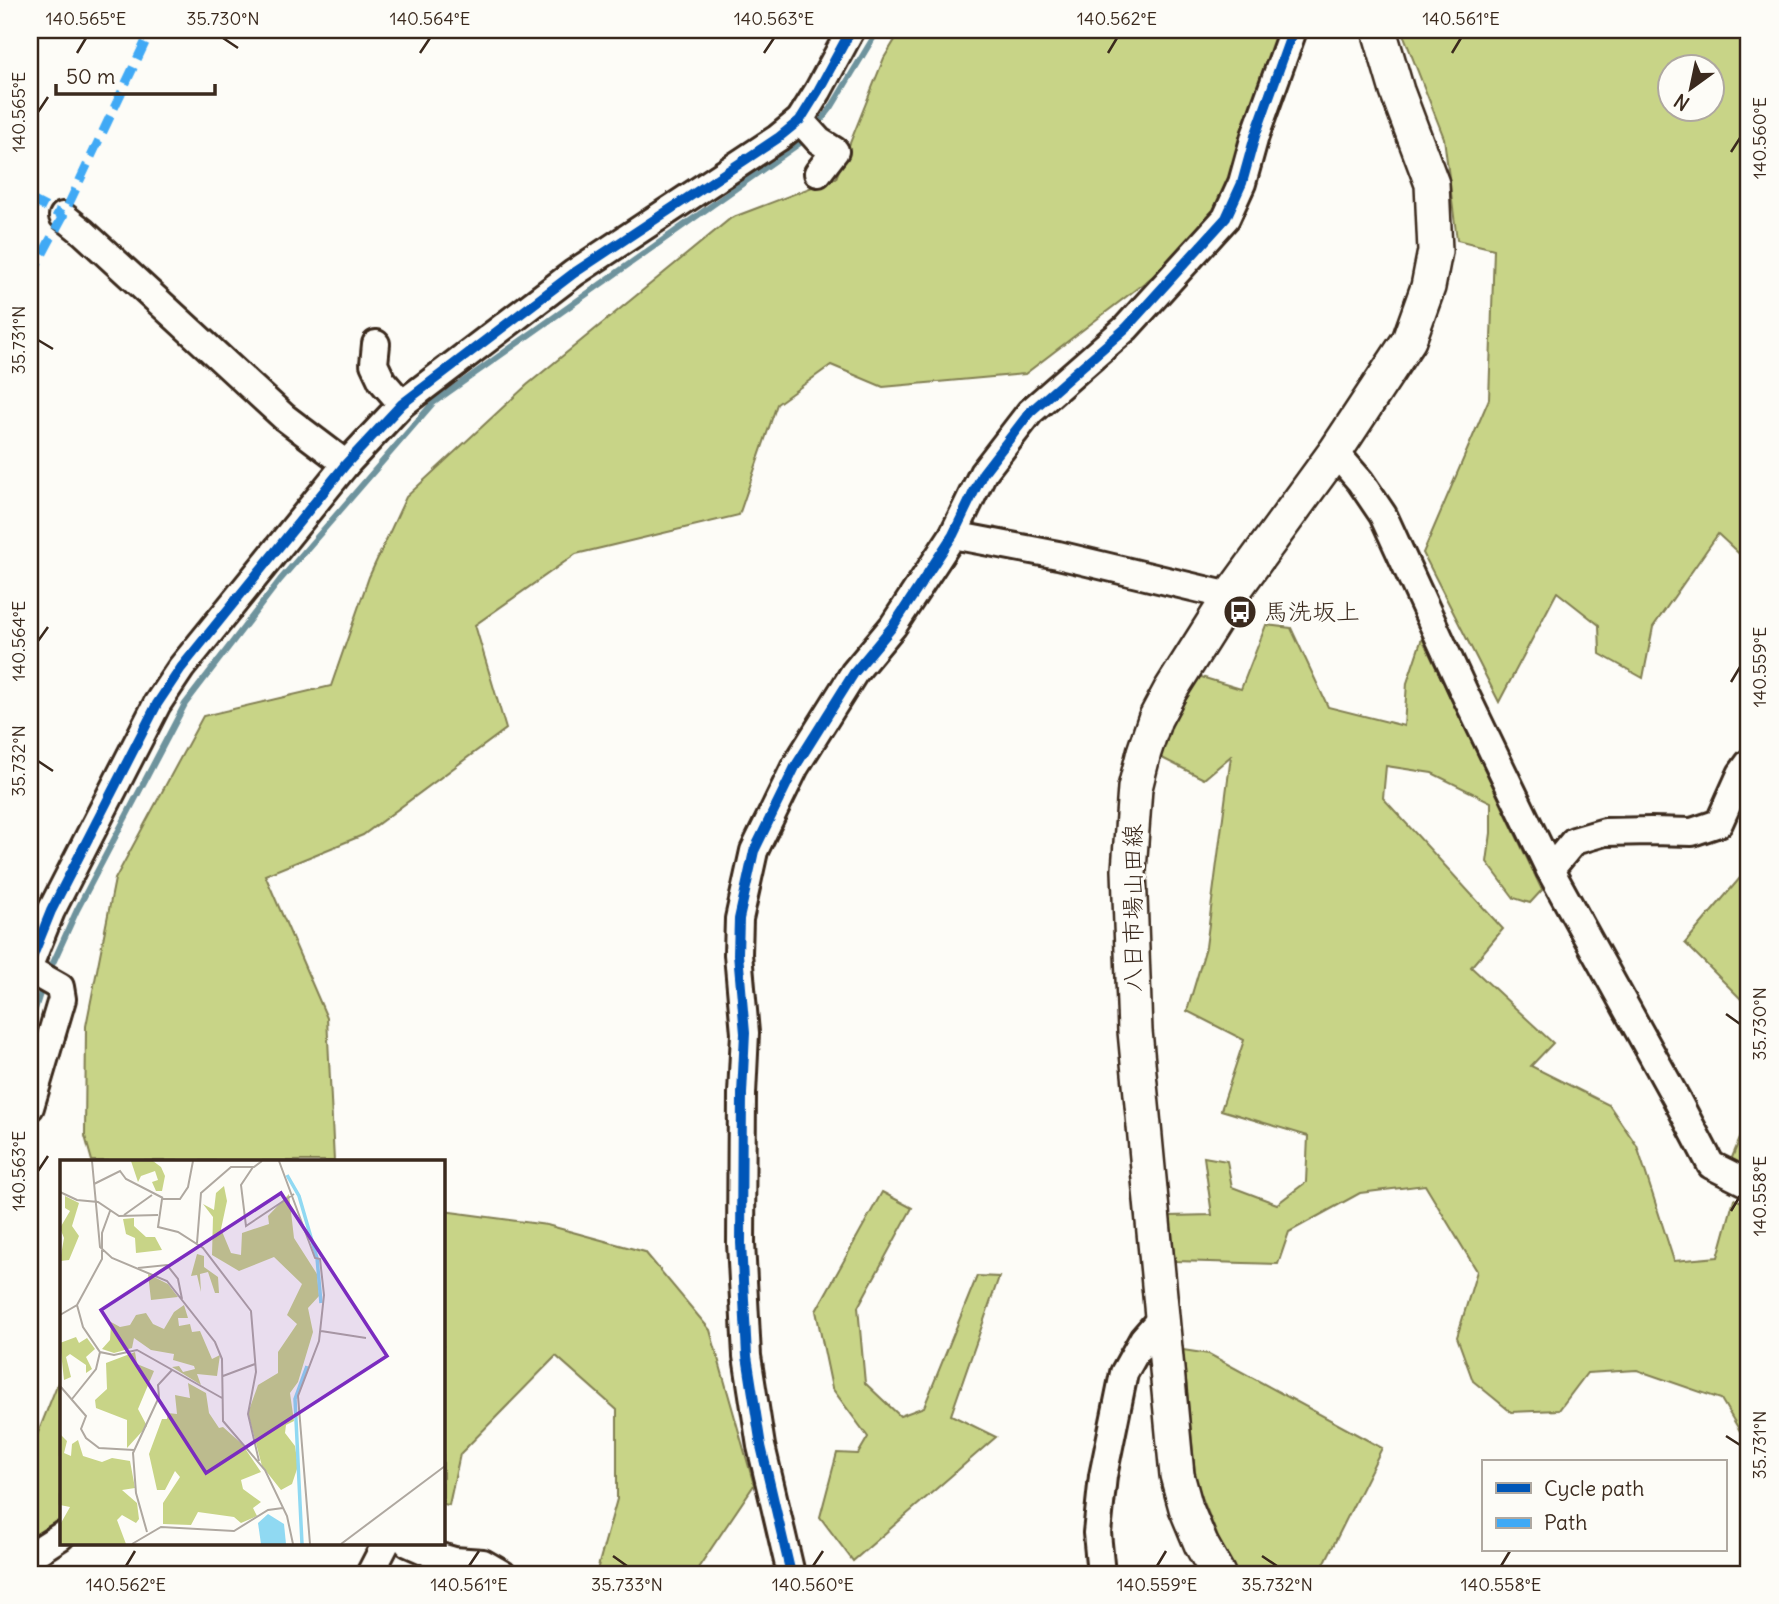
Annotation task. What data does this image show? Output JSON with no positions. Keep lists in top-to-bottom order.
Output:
{
  "streets": {
    "main road": ["八日市場山田線"]
  },
  "places": {
    "bus stop": ["馬洗坂上"]
  },
  "legend": ["Cycle path", "Path"],
  "scale_bar": "50 m",
  "north": "bottom left",
  "coordinates": [
    "140.565°E",
    "35.730°N",
    "140.564°E",
    "140.563°E",
    "140.562°E",
    "140.561°E",
    "140.560°E",
    "35.731°N",
    "140.559°E",
    "35.732°N",
    "140.558°E",
    "35.733°N"
  ]
}
